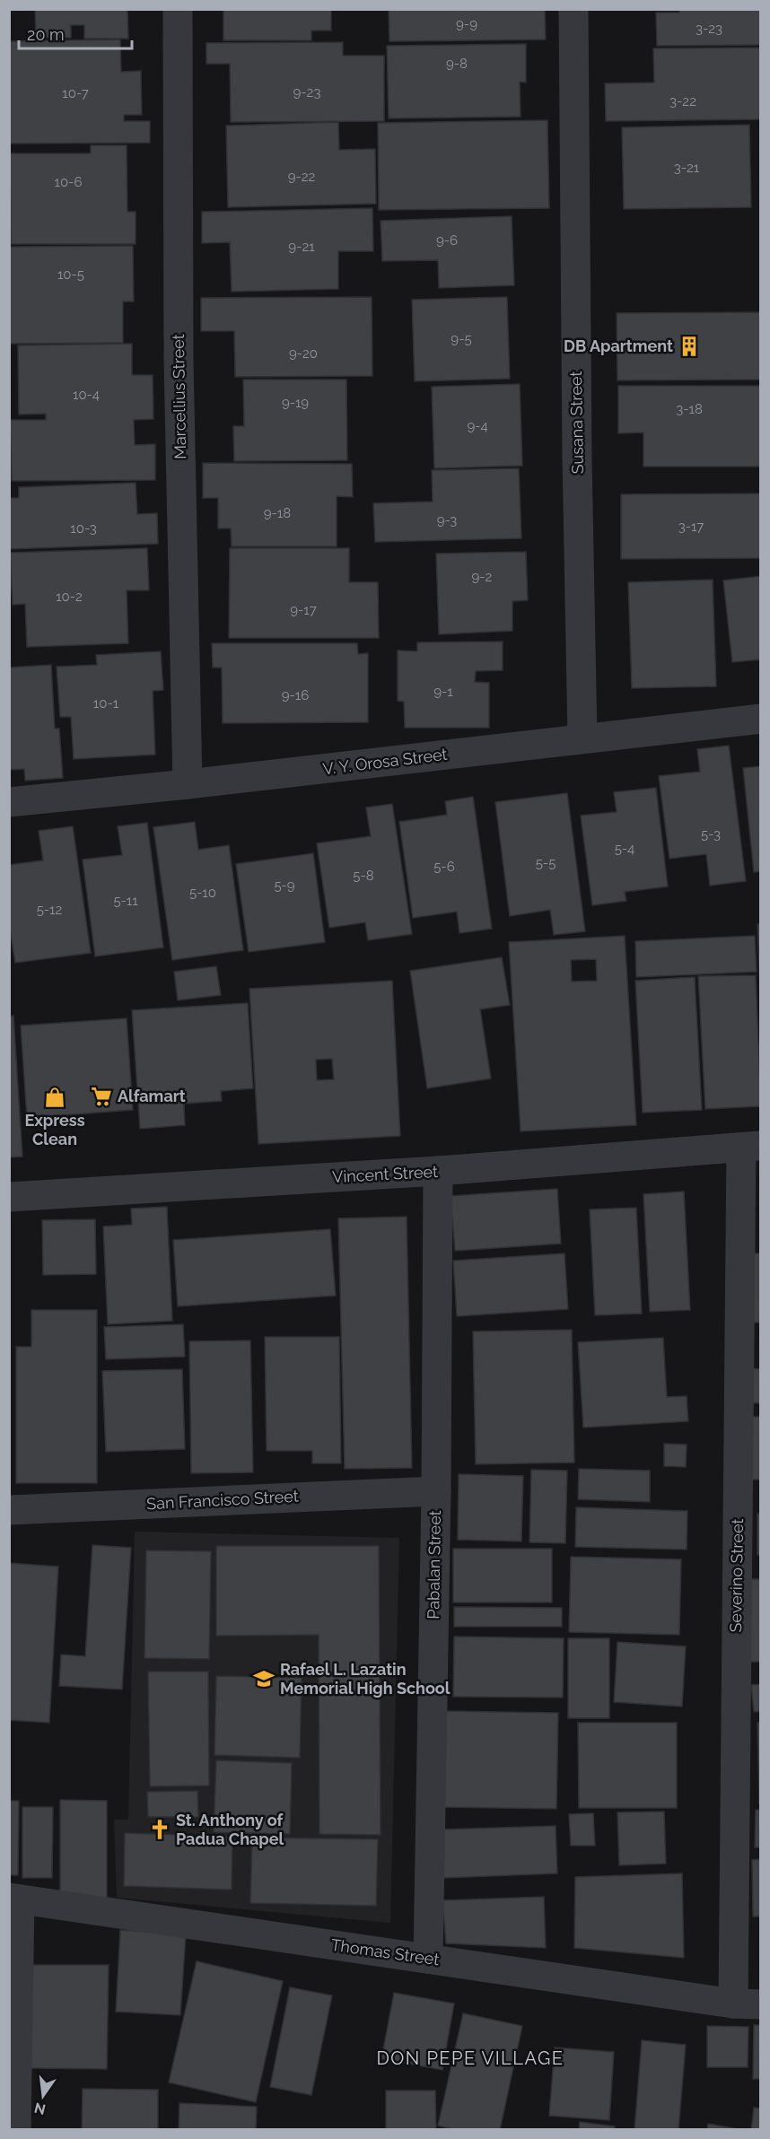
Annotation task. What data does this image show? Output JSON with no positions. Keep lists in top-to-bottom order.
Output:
{
  "streets": {
    "street": [
      "Marcellius Street",
      "Susana Street",
      "V. Y. Orosa Street",
      "Vincent Street",
      "San Francisco Street",
      "Pabalan Street",
      "Severino Street",
      "Thomas Street"
    ]
  },
  "crossings": [
    ["Marcellius Street", "V. Y. Orosa Street"],
    ["Susana Street", "V. Y. Orosa Street"],
    ["Vincent Street", "Pabalan Street"],
    ["Vincent Street", "Severino Street"],
    ["San Francisco Street", "Pabalan Street"],
    ["Pabalan Street", "Thomas Street"],
    ["Severino Street", "Thomas Street"]
  ],
  "districts": ["DON PEPE VILLAGE"],
  "places": {
    "building": ["DB Apartment"],
    "supermarket": ["Alfamart"],
    "shop": ["Express Clean"],
    "school or university": ["Rafael L. Lazatin Memorial High School"],
    "church": ["St. Anthony of Padua Chapel"]
  },
  "house_numbers": [
    "9-9",
    "3-23",
    "9-8",
    "9-23",
    "10-7",
    "3-22",
    "3-21",
    "9-22",
    "10-6",
    "9-6",
    "9-21",
    "10-5",
    "9-5",
    "9-20",
    "10-4",
    "9-19",
    "3-18",
    "9-4",
    "9-18",
    "9-3",
    "3-17",
    "10-3",
    "9-2",
    "10-2",
    "9-17",
    "9-1",
    "9-16",
    "10-1",
    "5-3",
    "5-4",
    "5-5",
    "5-6",
    "5-8",
    "5-9",
    "5-10",
    "5-11",
    "5-12"
  ],
  "scale_bar": "20 m",
  "north": "bottom"
}
